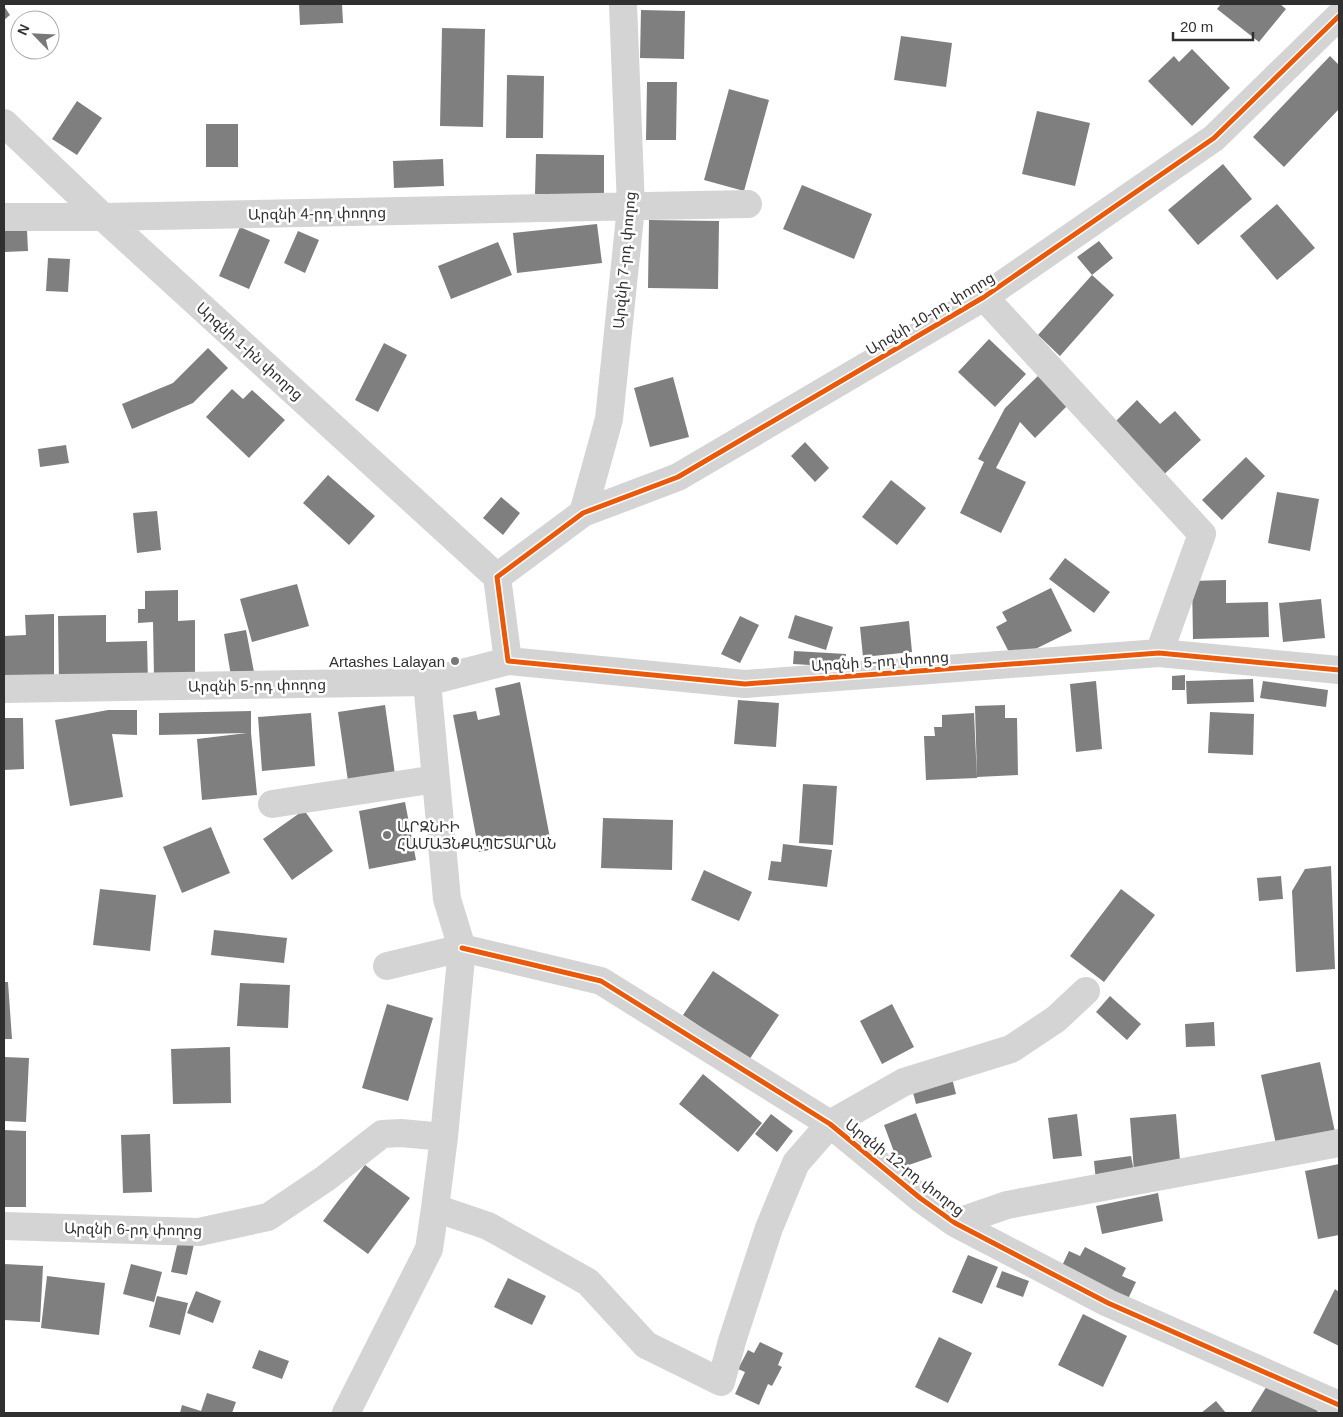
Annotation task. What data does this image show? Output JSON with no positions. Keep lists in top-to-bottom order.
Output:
{
  "streets": {
    "street": [
      "Արզնի 4-րդ փողոց",
      "Արզնի 7-րդ փողոց",
      "Արզնի 10-րդ փողոց",
      "Արզնի 1-ին փողոց",
      "Արզնի 5-րդ փողոց",
      "Արզնի 12-րդ փողոց",
      "Արզնի 6-րդ փողոց"
    ]
  },
  "crossings": [
    ["Արզնի 4-րդ փողոց", "Արզնի 7-րդ փողոց"],
    ["Արզնի 4-րդ փողոց", "Արզնի 1-ին փողոց"],
    ["Արզնի 7-րդ փողոց", "Արզնի 10-րդ փողոց"],
    ["Արզնի 10-րդ փողոց", "Արզնի 1-ին փողոց"]
  ],
  "places": ["Artashes Lalayan", "ԱՐԶՆԻԻ ՀԱՄԱՅՆՔԱՊԵՏԱՐԱՆ"],
  "scale_bar": "20 m",
  "north": "top left"
}
